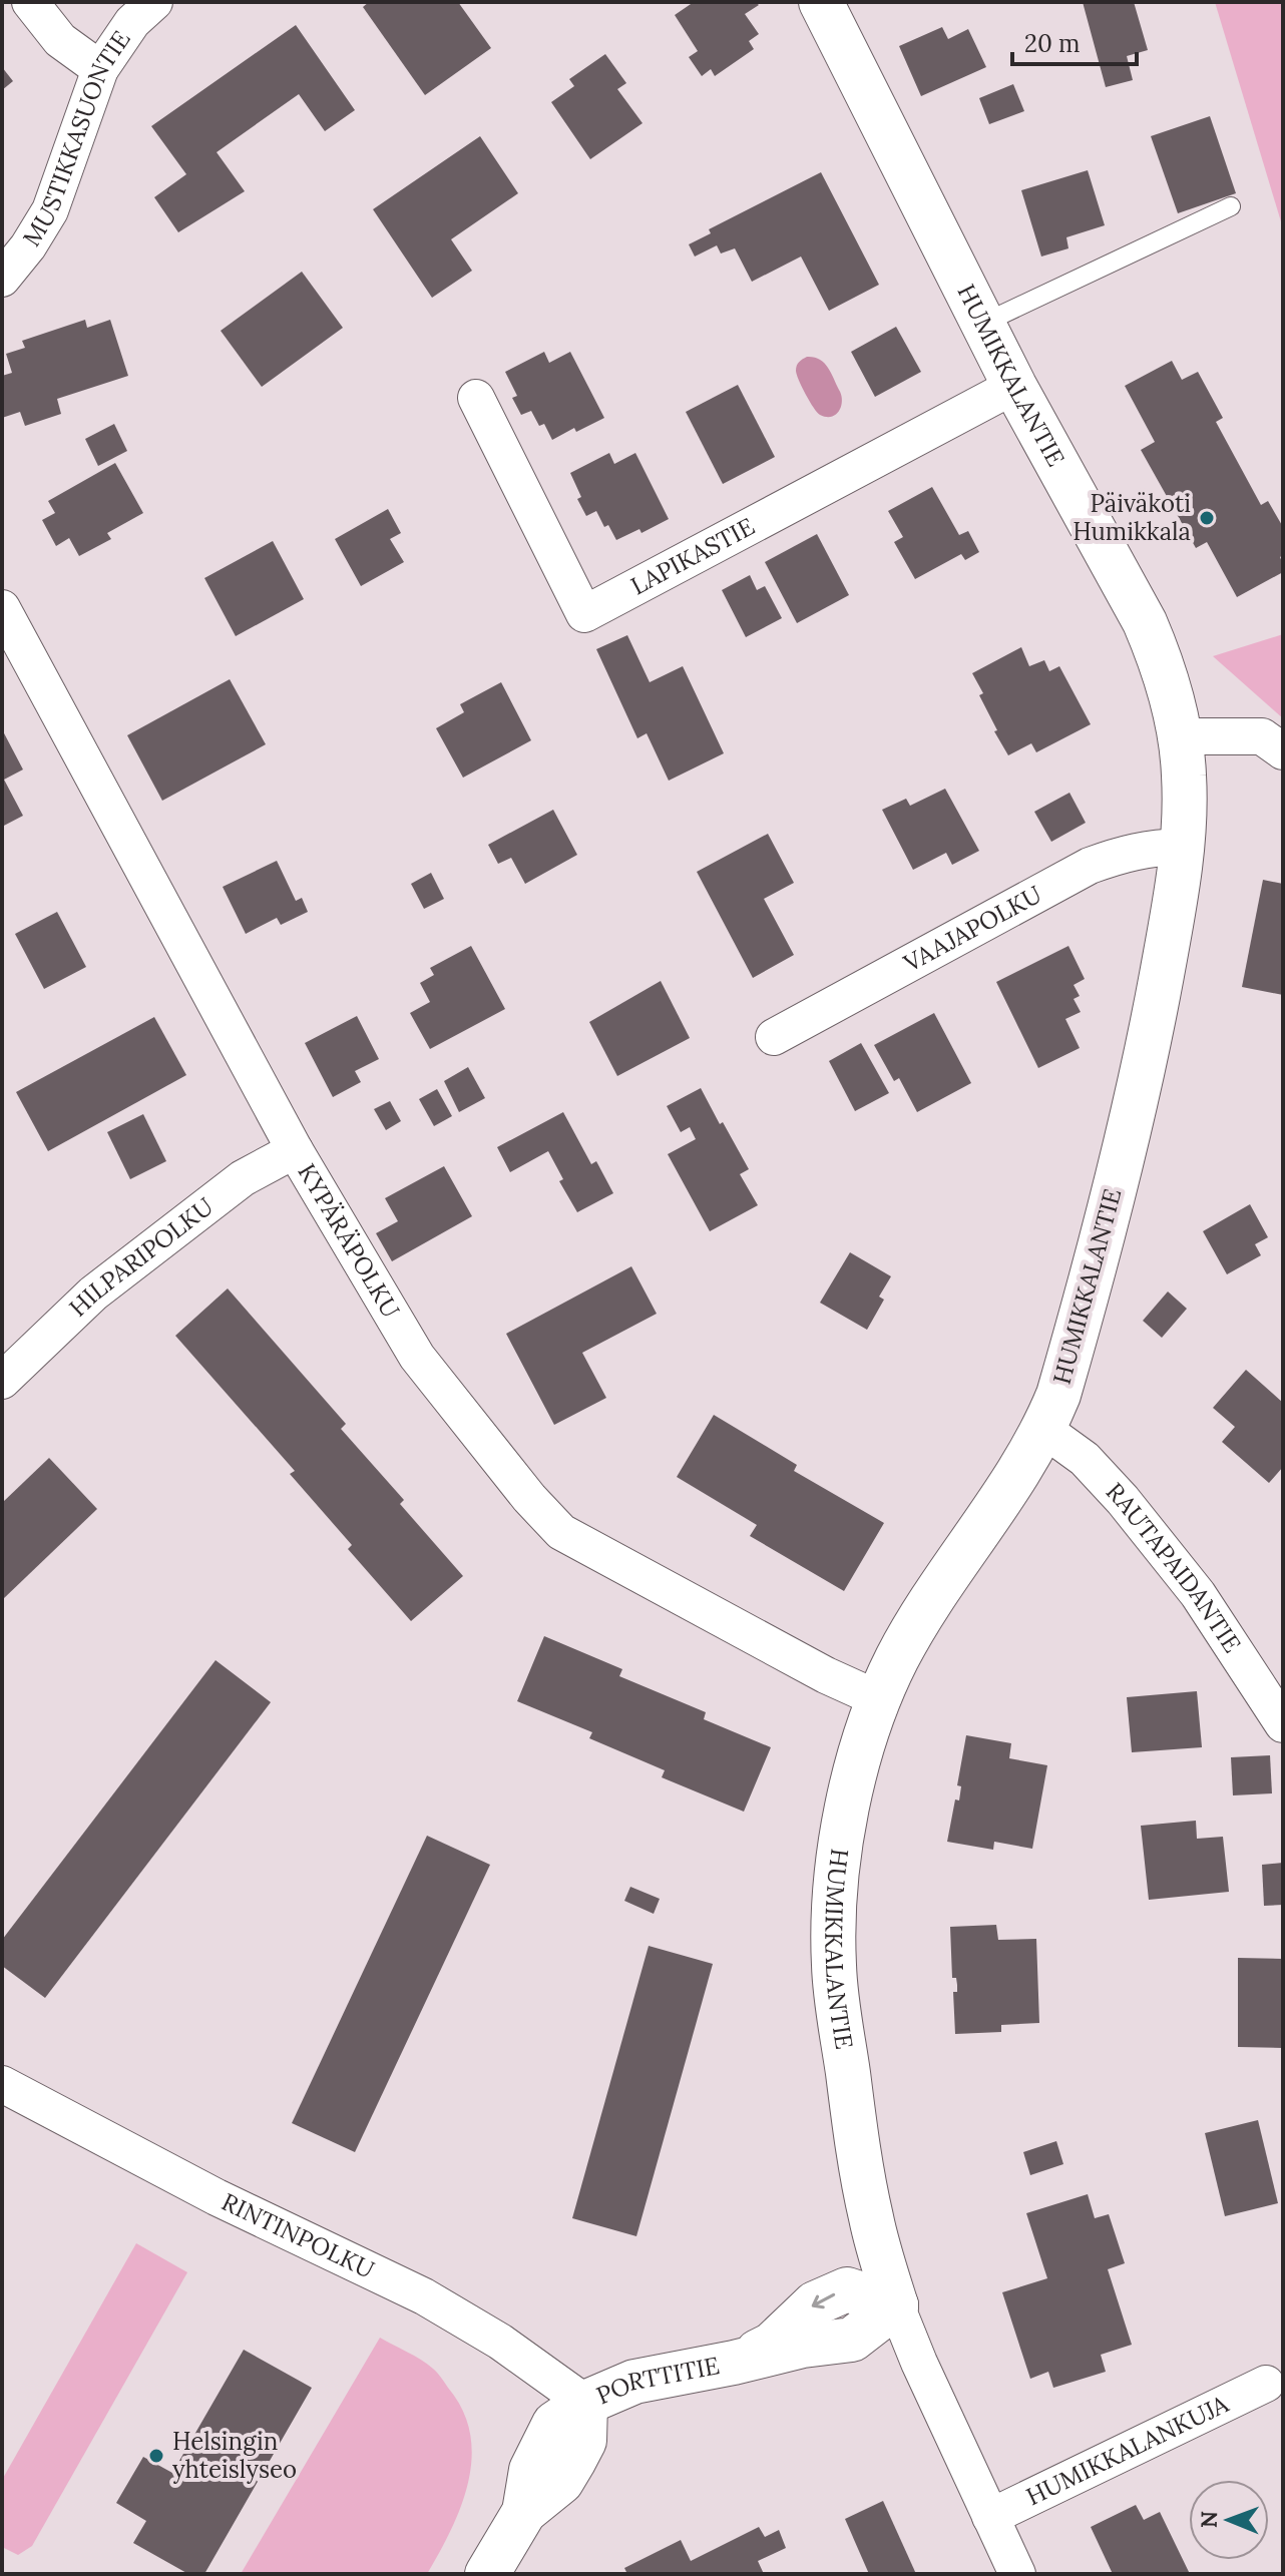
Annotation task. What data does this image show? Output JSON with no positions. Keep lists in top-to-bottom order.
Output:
{
  "streets": {
    "street": [
      "MUSTIKKASUONTIE",
      "HUMIKKALANTIE",
      "LAPIKASTIE",
      "VAAJAPOLKU",
      "KYPÄRÄPOLKU",
      "HILPARIPOLKU",
      "RAUTAPAIDANTIE",
      "RINTINPOLKU",
      "PORTTITIE",
      "HUMIKKALANKUJA"
    ]
  },
  "crossings": [
    ["HUMIKKALANTIE", "LAPIKASTIE"],
    ["HUMIKKALANTIE", "VAAJAPOLKU"],
    ["HUMIKKALANTIE", "KYPÄRÄPOLKU"],
    ["HUMIKKALANTIE", "RAUTAPAIDANTIE"],
    ["HUMIKKALANTIE", "PORTTITIE"],
    ["HUMIKKALANTIE", "HUMIKKALANKUJA"],
    ["KYPÄRÄPOLKU", "HILPARIPOLKU"],
    ["RINTINPOLKU", "PORTTITIE"]
  ],
  "places": ["Päiväkoti Humikkala", "Helsingin yhteislyseo"],
  "scale_bar": "20 m",
  "north": "left"
}
